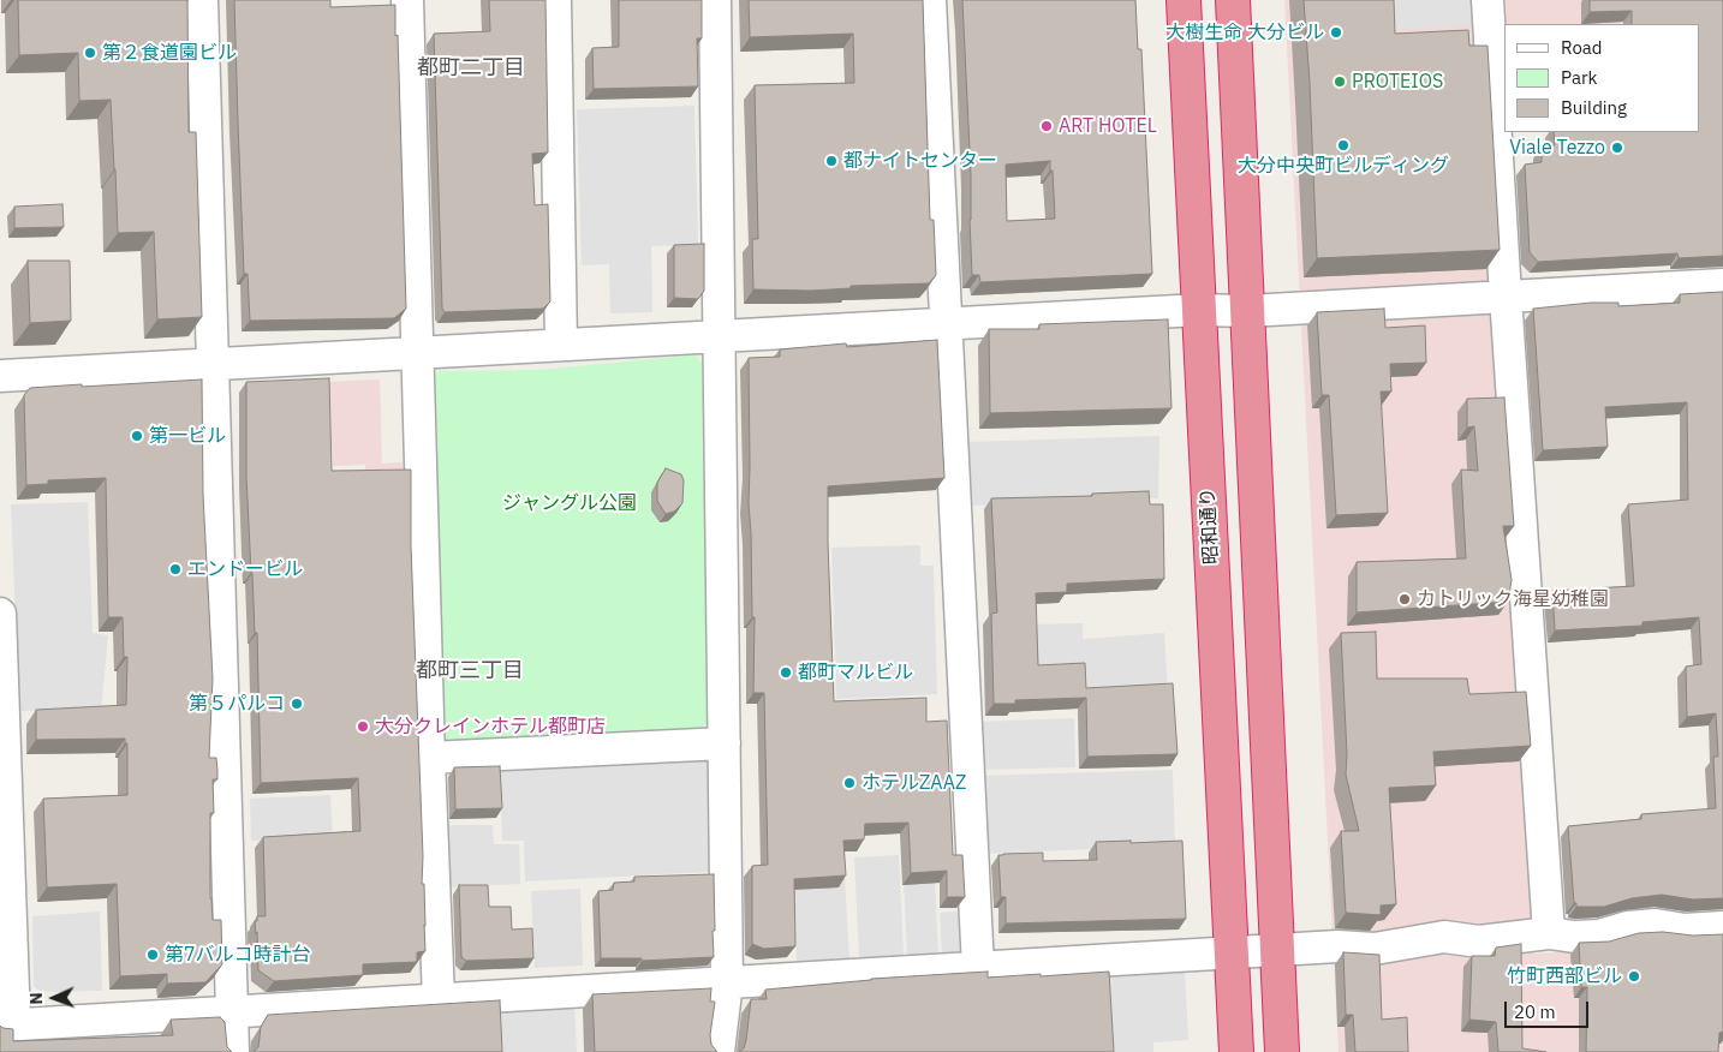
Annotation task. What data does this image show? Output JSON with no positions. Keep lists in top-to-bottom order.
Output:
{
  "streets": {
    "highway": ["昭和通り"]
  },
  "districts": ["都町二丁目", "都町三丁目"],
  "parks": ["ジャングル公園"],
  "places": [
    "大樹生命 大分ビル",
    "第２食道園ビル",
    "PROTEIOS",
    "ART HOTEL",
    "大分中央町ビルディング",
    "Viale Tezzo",
    "都ナイトセンター",
    "第一ビル",
    "エンドービル",
    "カトリック海星幼稚園",
    "都町マルビル",
    "第５パルコ",
    "大分クレインホテル都町店",
    "ホテルZAAZ",
    "第7バルコ時計台",
    "竹町西部ビル"
  ],
  "legend": ["Road", "Park", "Building"],
  "scale_bar": "20 m",
  "north": "left"
}
